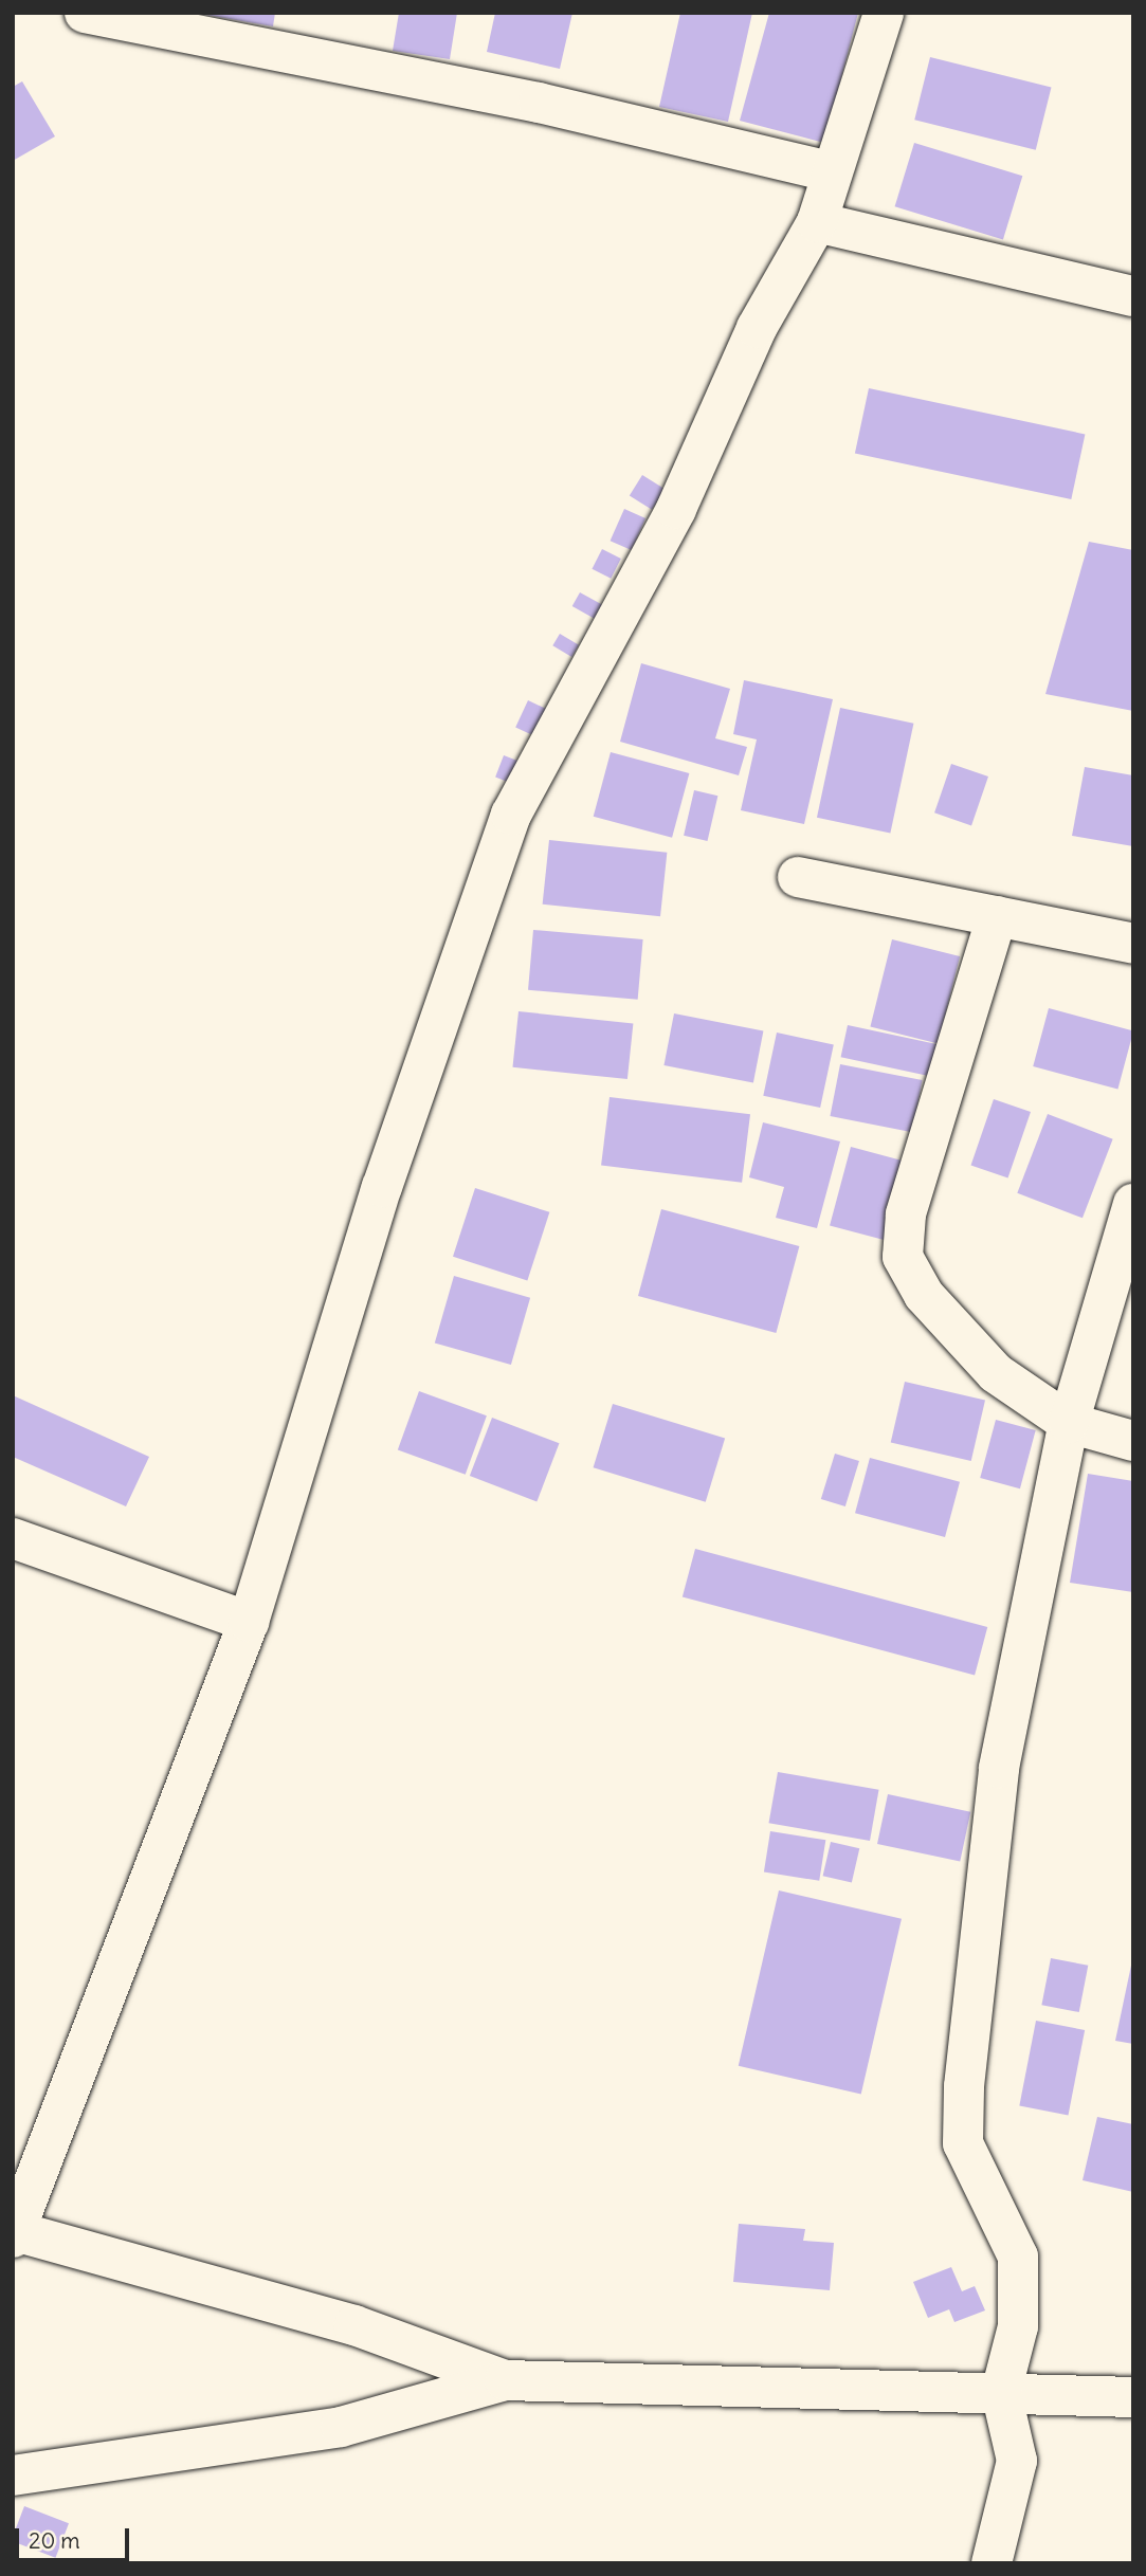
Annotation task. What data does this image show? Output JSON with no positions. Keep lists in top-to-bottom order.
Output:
{
  "scale_bar": "20 m"
}
